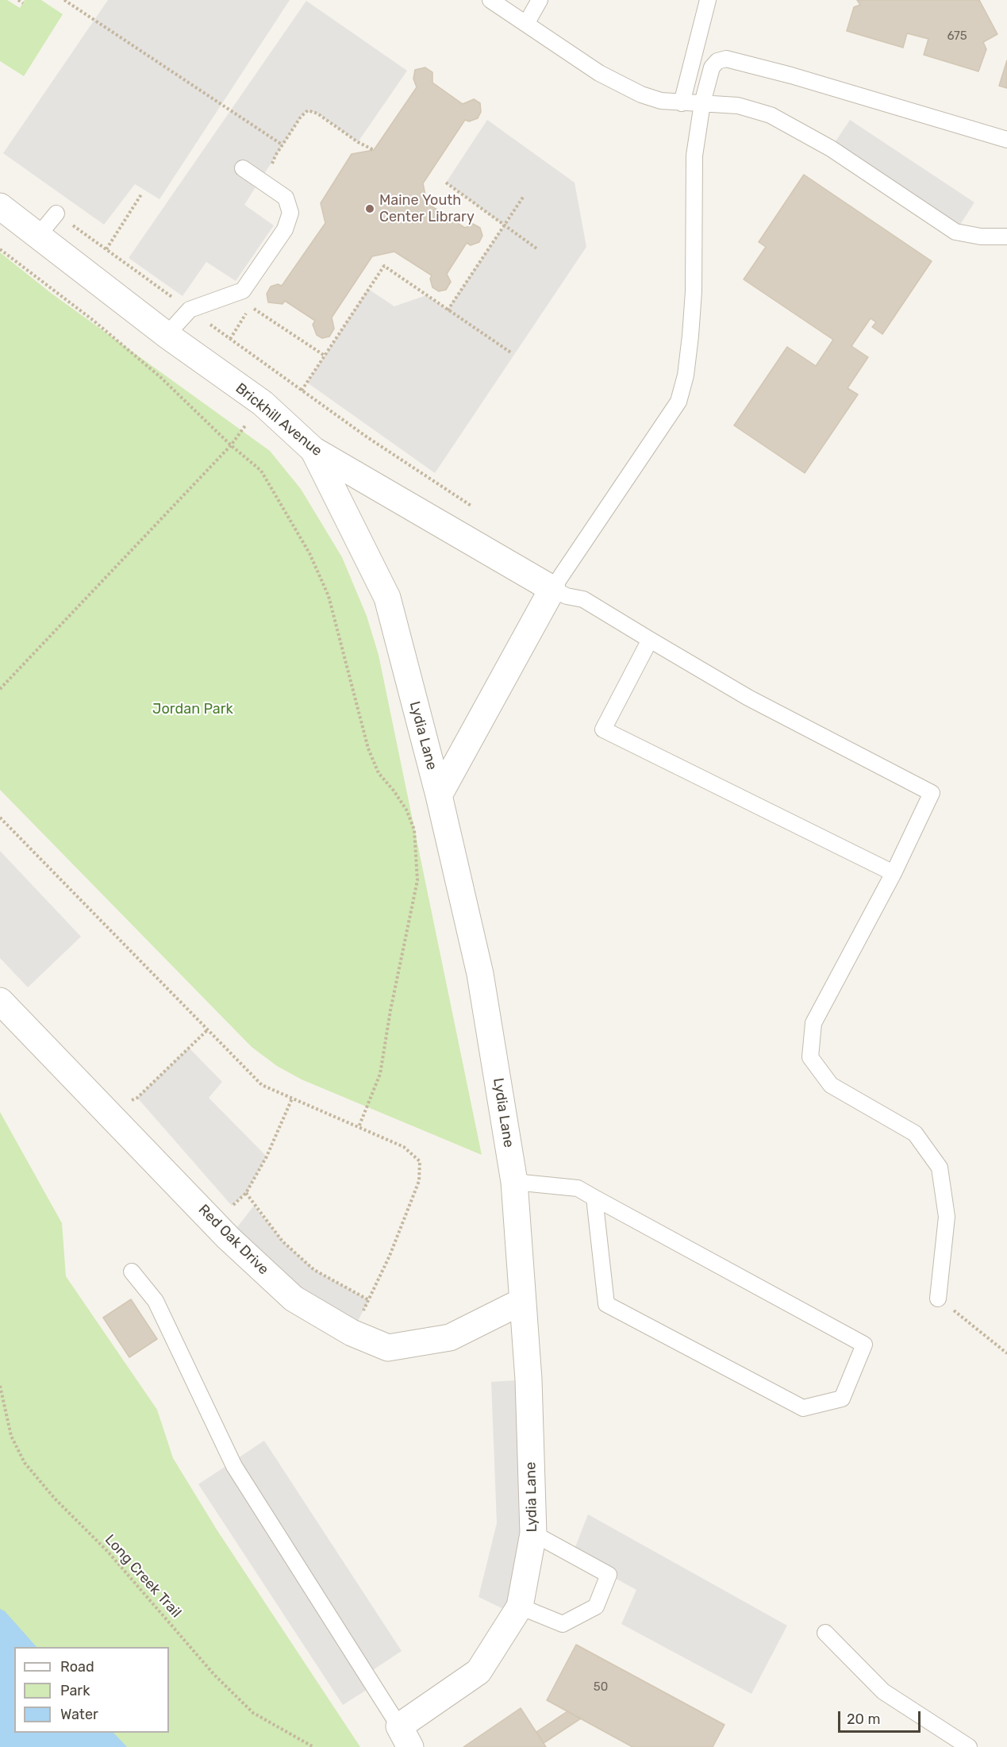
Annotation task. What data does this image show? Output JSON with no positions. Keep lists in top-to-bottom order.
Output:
{
  "streets": {
    "street": ["Brickhill Avenue", "Lydia Lane", "Red Oak Drive"],
    "path": ["Long Creek Trail"]
  },
  "crossings": [
    ["Brickhill Avenue", "Lydia Lane"],
    ["Lydia Lane", "Red Oak Drive"]
  ],
  "parks": ["Jordan Park"],
  "places": ["Maine Youth Center Library"],
  "house_numbers": ["675", "50"],
  "legend": ["Road", "Park", "Water"],
  "scale_bar": "20 m"
}
